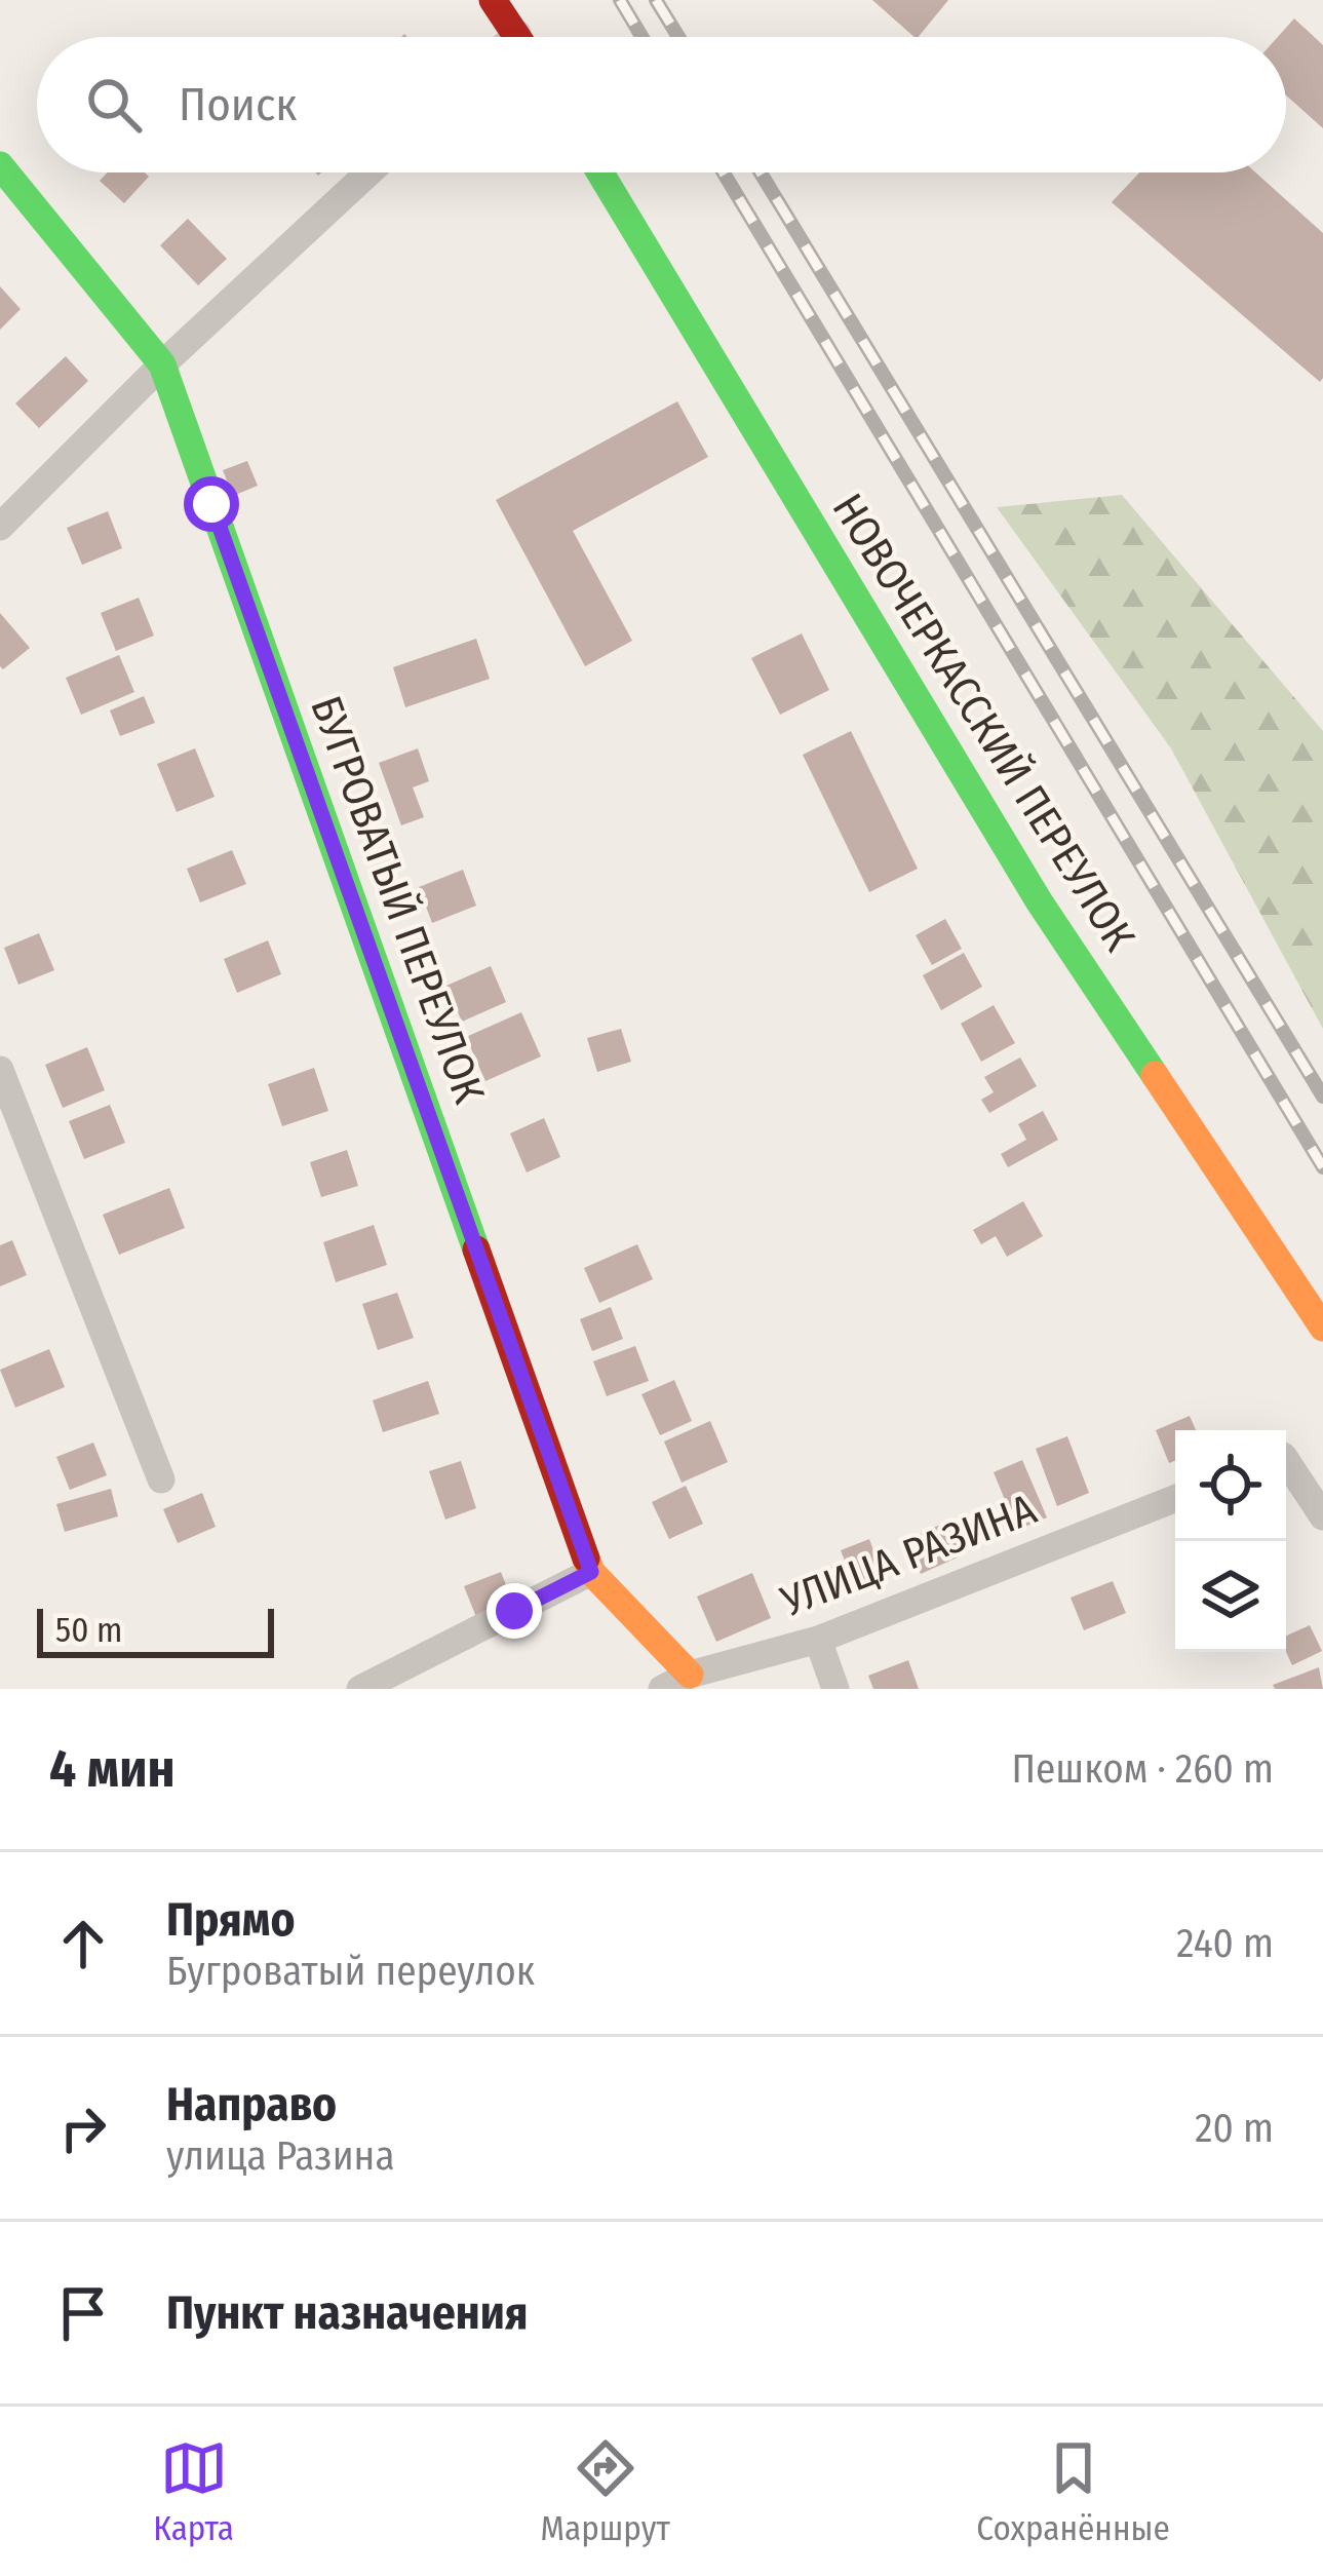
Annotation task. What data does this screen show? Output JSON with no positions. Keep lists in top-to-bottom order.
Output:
{
  "streets": {
    "street": ["НОВОЧЕРКАССКИЙ ПЕРЕУЛОК", "БУГРОВАТЫЙ ПЕРЕУЛОК", "УЛИЦА РАЗИНА"]
  },
  "crossings": [
    ["БУГРОВАТЫЙ ПЕРЕУЛОК", "УЛИЦА РАЗИНА"]
  ],
  "scale_bar": "50 m",
  "page": {
    "search": "Поиск",
    "scale": "50 m",
    "heading": ["4 мин", "Пешком · 260 m"],
    "list": [
      ["Прямо", "Бугроватый переулок", "240 m"],
      ["Направо", "улица Разина", "20 m"],
      "Пункт назначения"
    ],
    "nav": ["Карта", "Маршрут", "Сохранённые"]
  }
}
